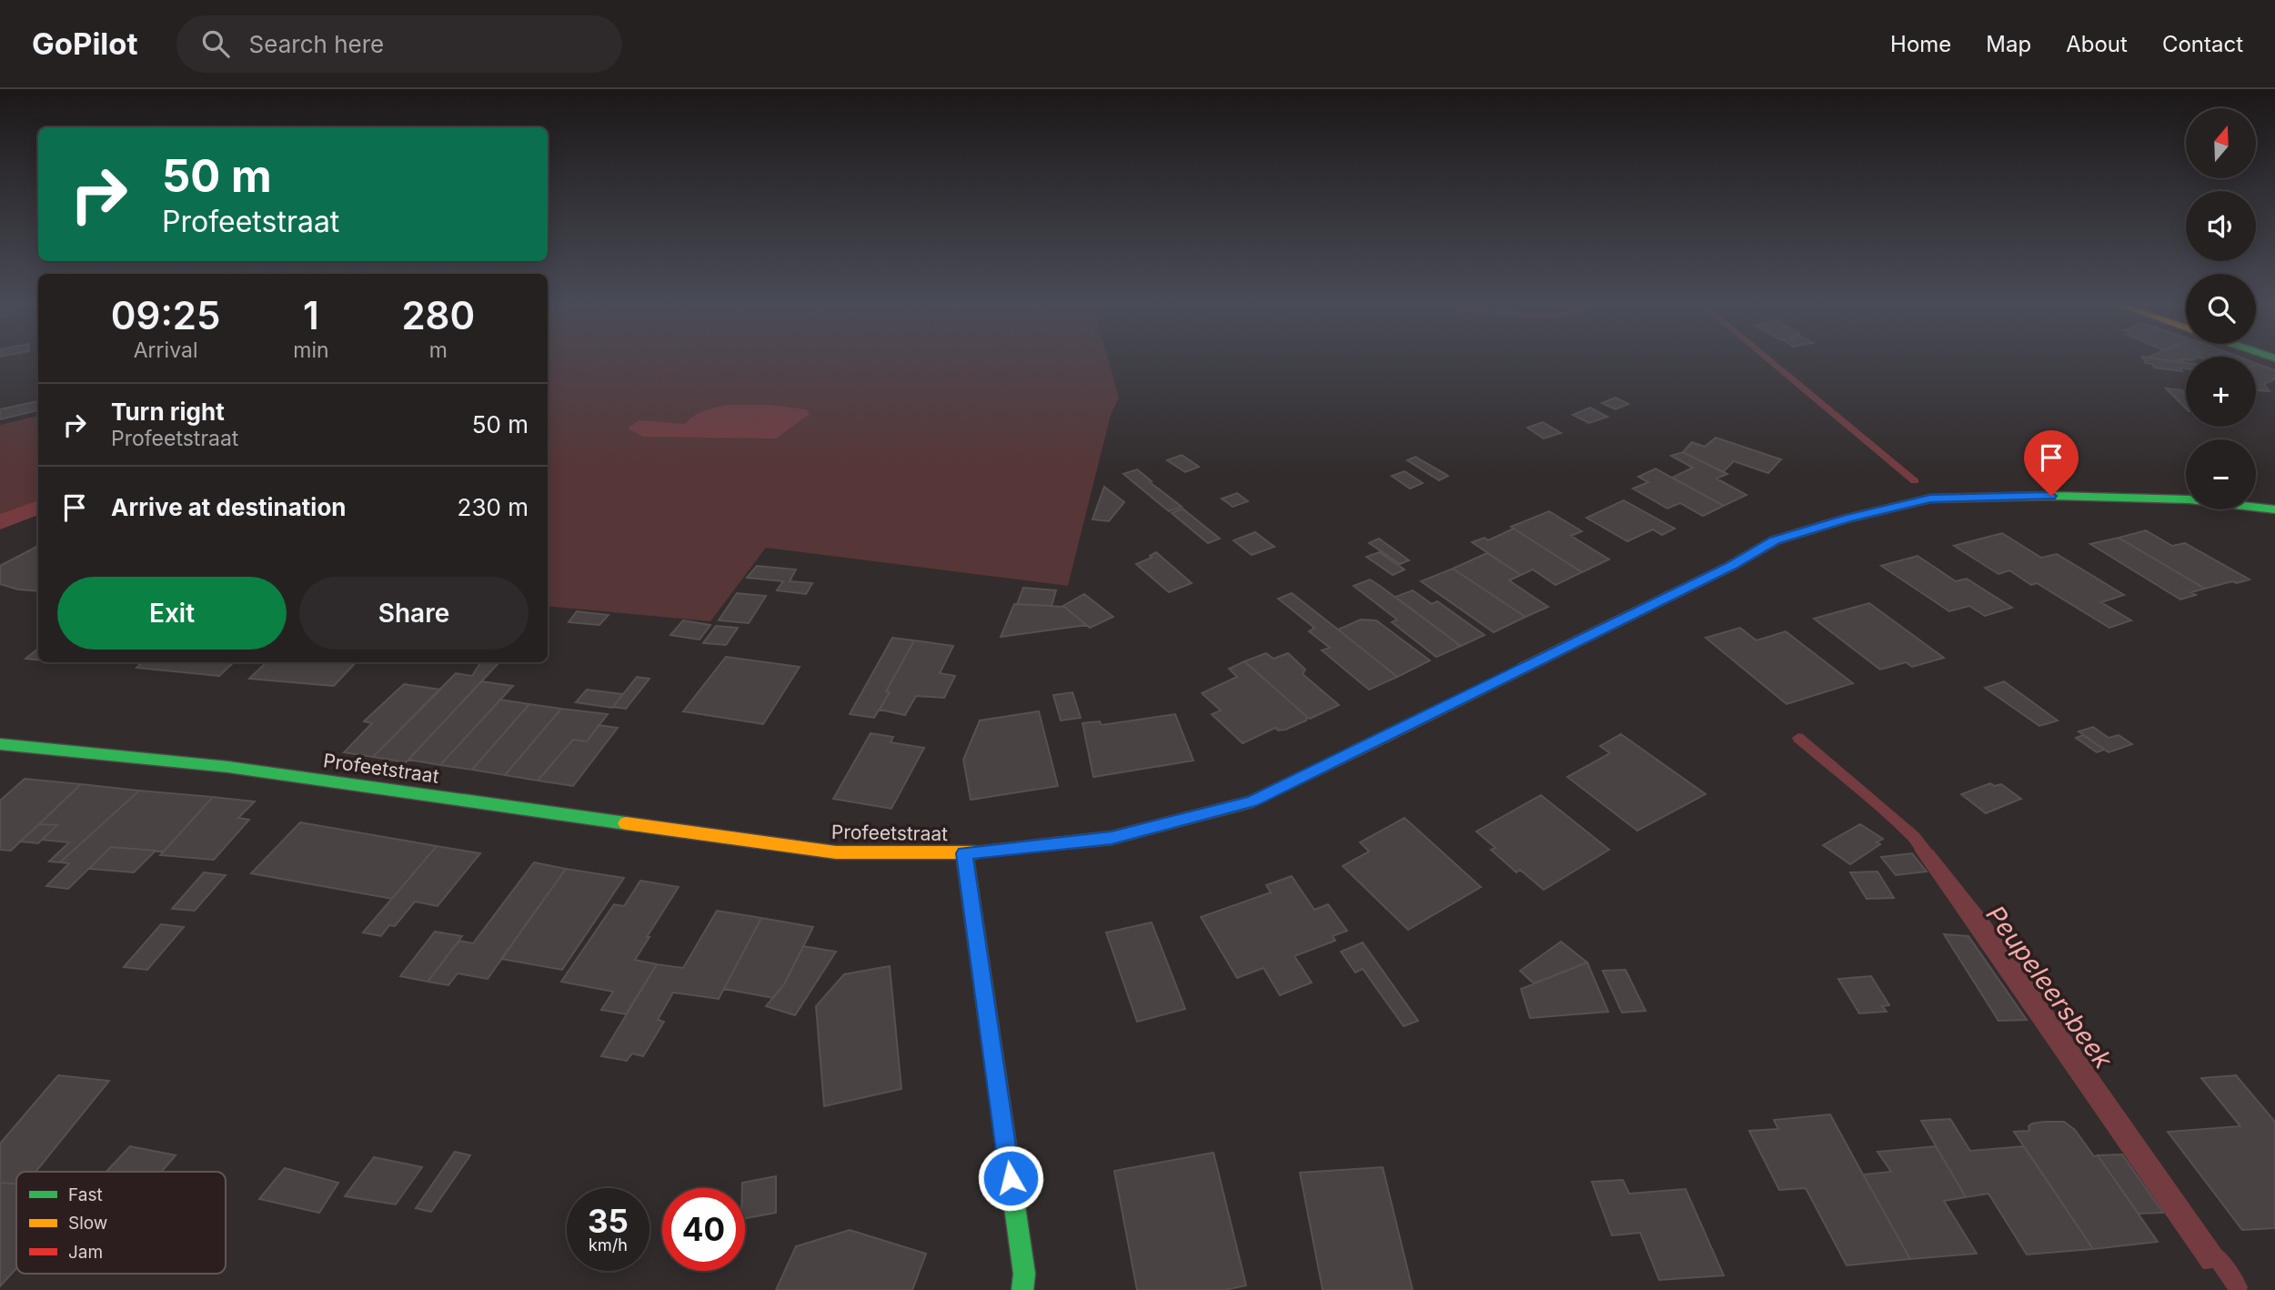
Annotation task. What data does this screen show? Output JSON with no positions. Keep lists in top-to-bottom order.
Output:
{
  "streets": {
    "street": ["Profeetstraat"]
  },
  "water": ["Peupeleersbeek"],
  "legend": ["Fast", "Slow", "Jam"],
  "north": "top",
  "page": {
    "header": "GoPilot",
    "search": "Search here",
    "nav": [
      "Home",
      "Map",
      "About",
      "Contact"
    ],
    "map_buttons": ["+", "−"],
    "turn": ["50 m", "Profeetstraat"],
    "eta": [
      "09:25",
      "Arrival",
      "1",
      "min",
      "280",
      "m"
    ],
    "list": [
      {
        "name": "Turn right",
        "note": "Profeetstraat",
        "value": "50 m"
      },
      {
        "name": "Arrive at destination",
        "value": "230 m"
      }
    ],
    "buttons": ["Exit", "Share"],
    "speed": "35 km/h",
    "limit": "40"
  }
}
